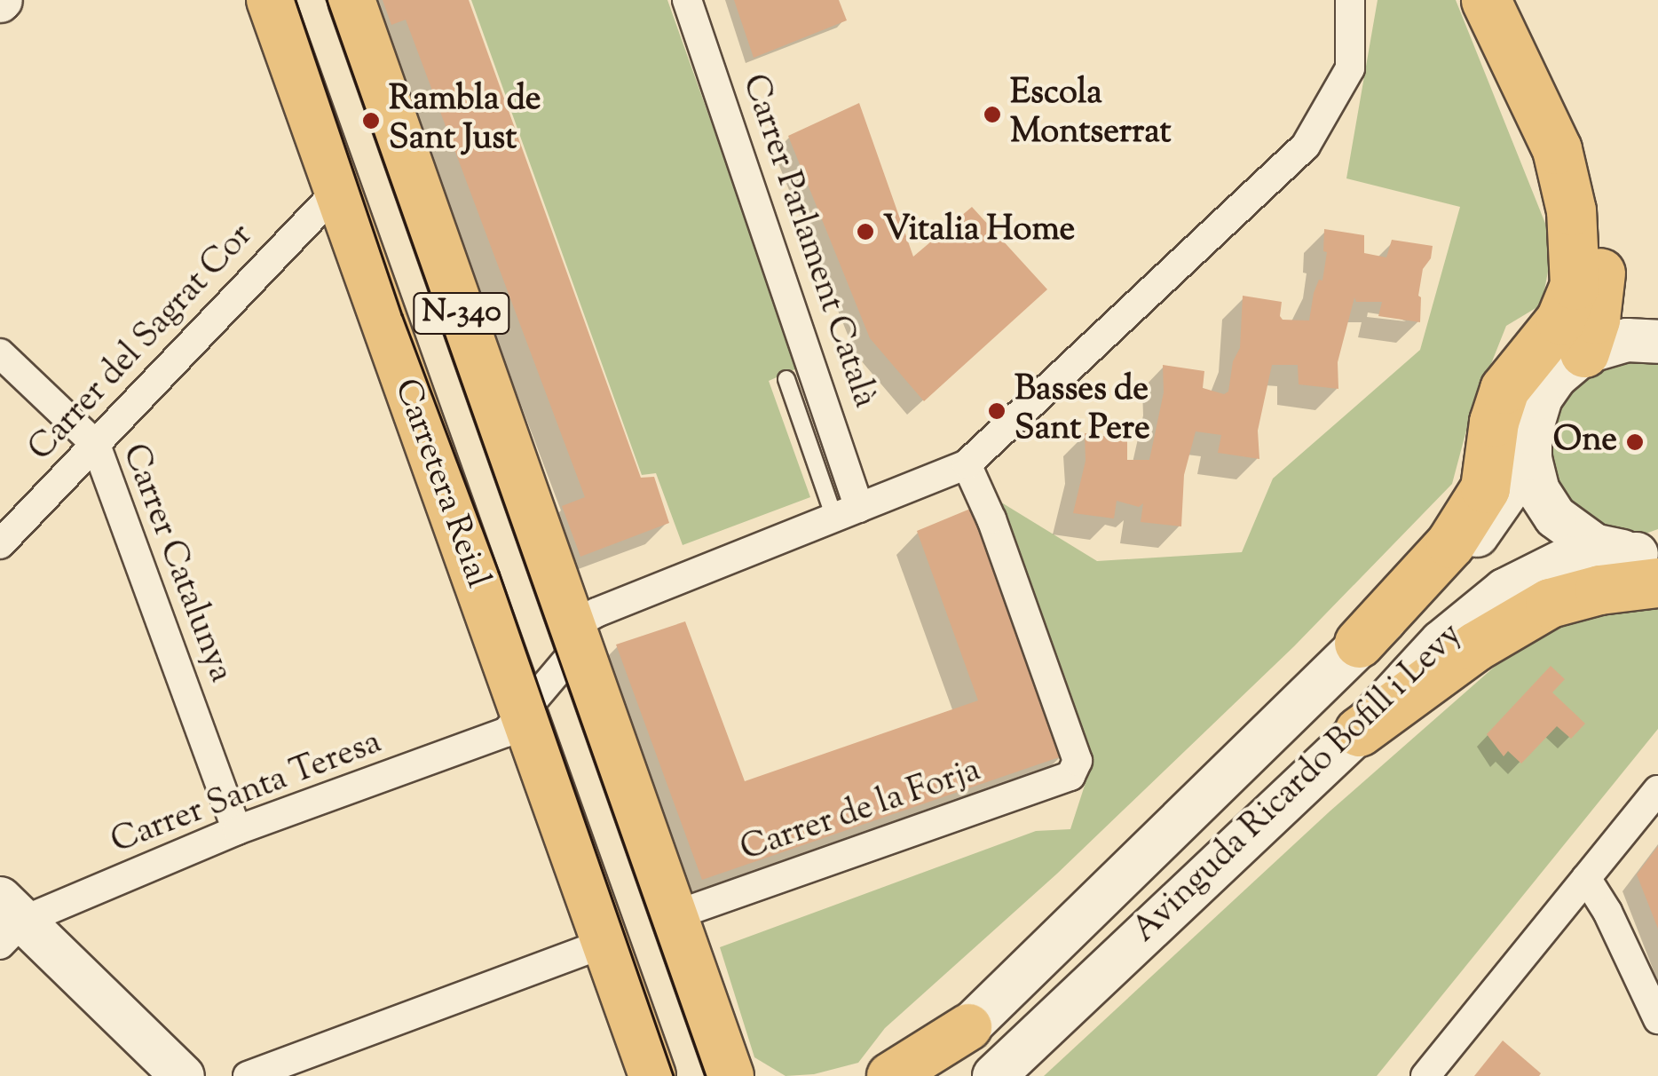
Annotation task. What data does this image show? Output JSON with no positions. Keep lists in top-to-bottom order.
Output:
{
  "streets": {
    "main road": ["N-340", "Carretera Reial"],
    "street": [
      "Carrer Parlament Català",
      "Carrer del Sagrat Cor",
      "Carrer Catalunya",
      "Avinguda Ricardo Bofill i Levy",
      "Carrer Santa Teresa",
      "Carrer de la Forja"
    ]
  },
  "crossings": [
    ["N-340", "Carrer de la Forja"],
    ["Carrer del Sagrat Cor", "Carretera Reial"],
    ["Carrer del Sagrat Cor", "Carrer Catalunya"],
    ["Carretera Reial", "Carrer Santa Teresa"],
    ["Carrer Catalunya", "Carrer Santa Teresa"]
  ],
  "places": [
    "Escola Montserrat",
    "Rambla de Sant Just",
    "Vitalia Home",
    "Basses de Sant Pere",
    "One"
  ]
}
